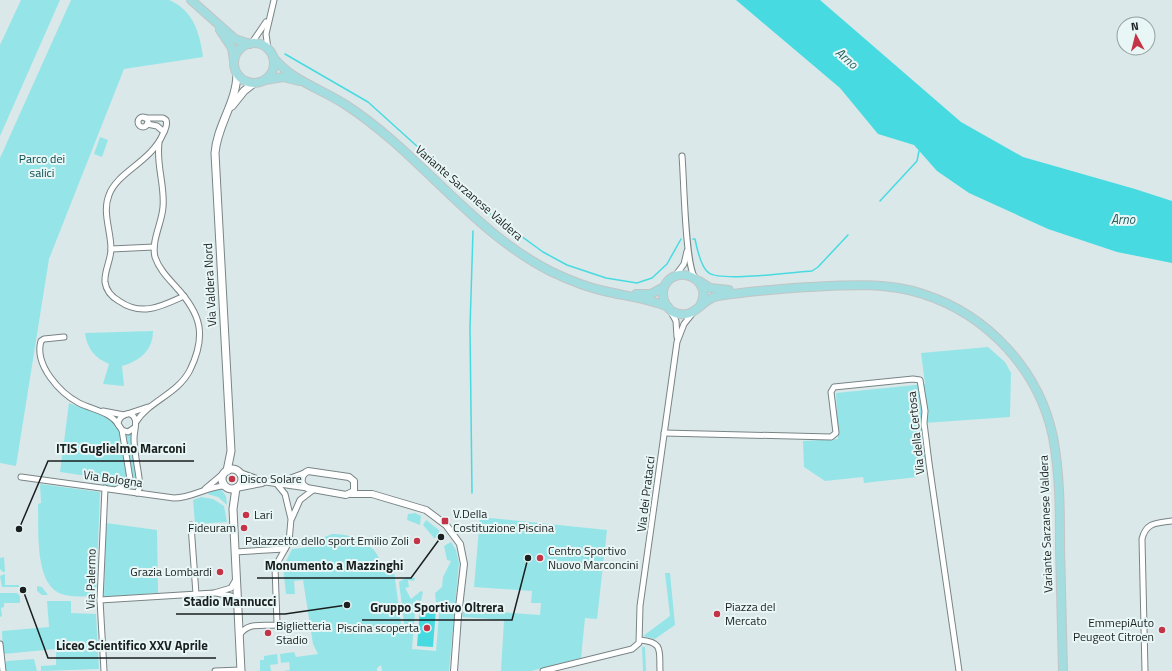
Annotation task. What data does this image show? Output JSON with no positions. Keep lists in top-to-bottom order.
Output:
{
  "streets": {
    "main road": ["Variante Sarzanese Valdera", "Via Valdera Nord"],
    "street": [
      "Via della Certosa",
      "Via Bologna",
      "Via dei Pratacci",
      "Via Palermo"
    ]
  },
  "crossings": [
    ["Variante Sarzanese Valdera", "Via dei Pratacci"],
    ["Via Valdera Nord", "Via Bologna"],
    ["Via della Certosa", "Via dei Pratacci"],
    ["Via Bologna", "Via Palermo"]
  ],
  "water": ["Arno"],
  "parks": ["Parco dei salici"],
  "places": {
    "other": [
      "Disco Solare",
      "Lari",
      "Fideuram",
      "ITIS Guglielmo Marconi",
      "Monumento a Mazzinghi",
      "Palazzetto dello sport Emilio Zoli",
      "Gruppo Sportivo Oltrera",
      "Centro Sportivo Nuovo Marconcini",
      "Grazia Lombardi",
      "Liceo Scientifico XXV Aprile",
      "Stadio Mannucci",
      "Piazza del Mercato",
      "Piscina scoperta",
      "EmmepiAuto Peugeot Citroen",
      "Biglietteria Stadio"
    ],
    "transit": ["V.Della Costituzione Piscina"]
  },
  "north": "top"
}
